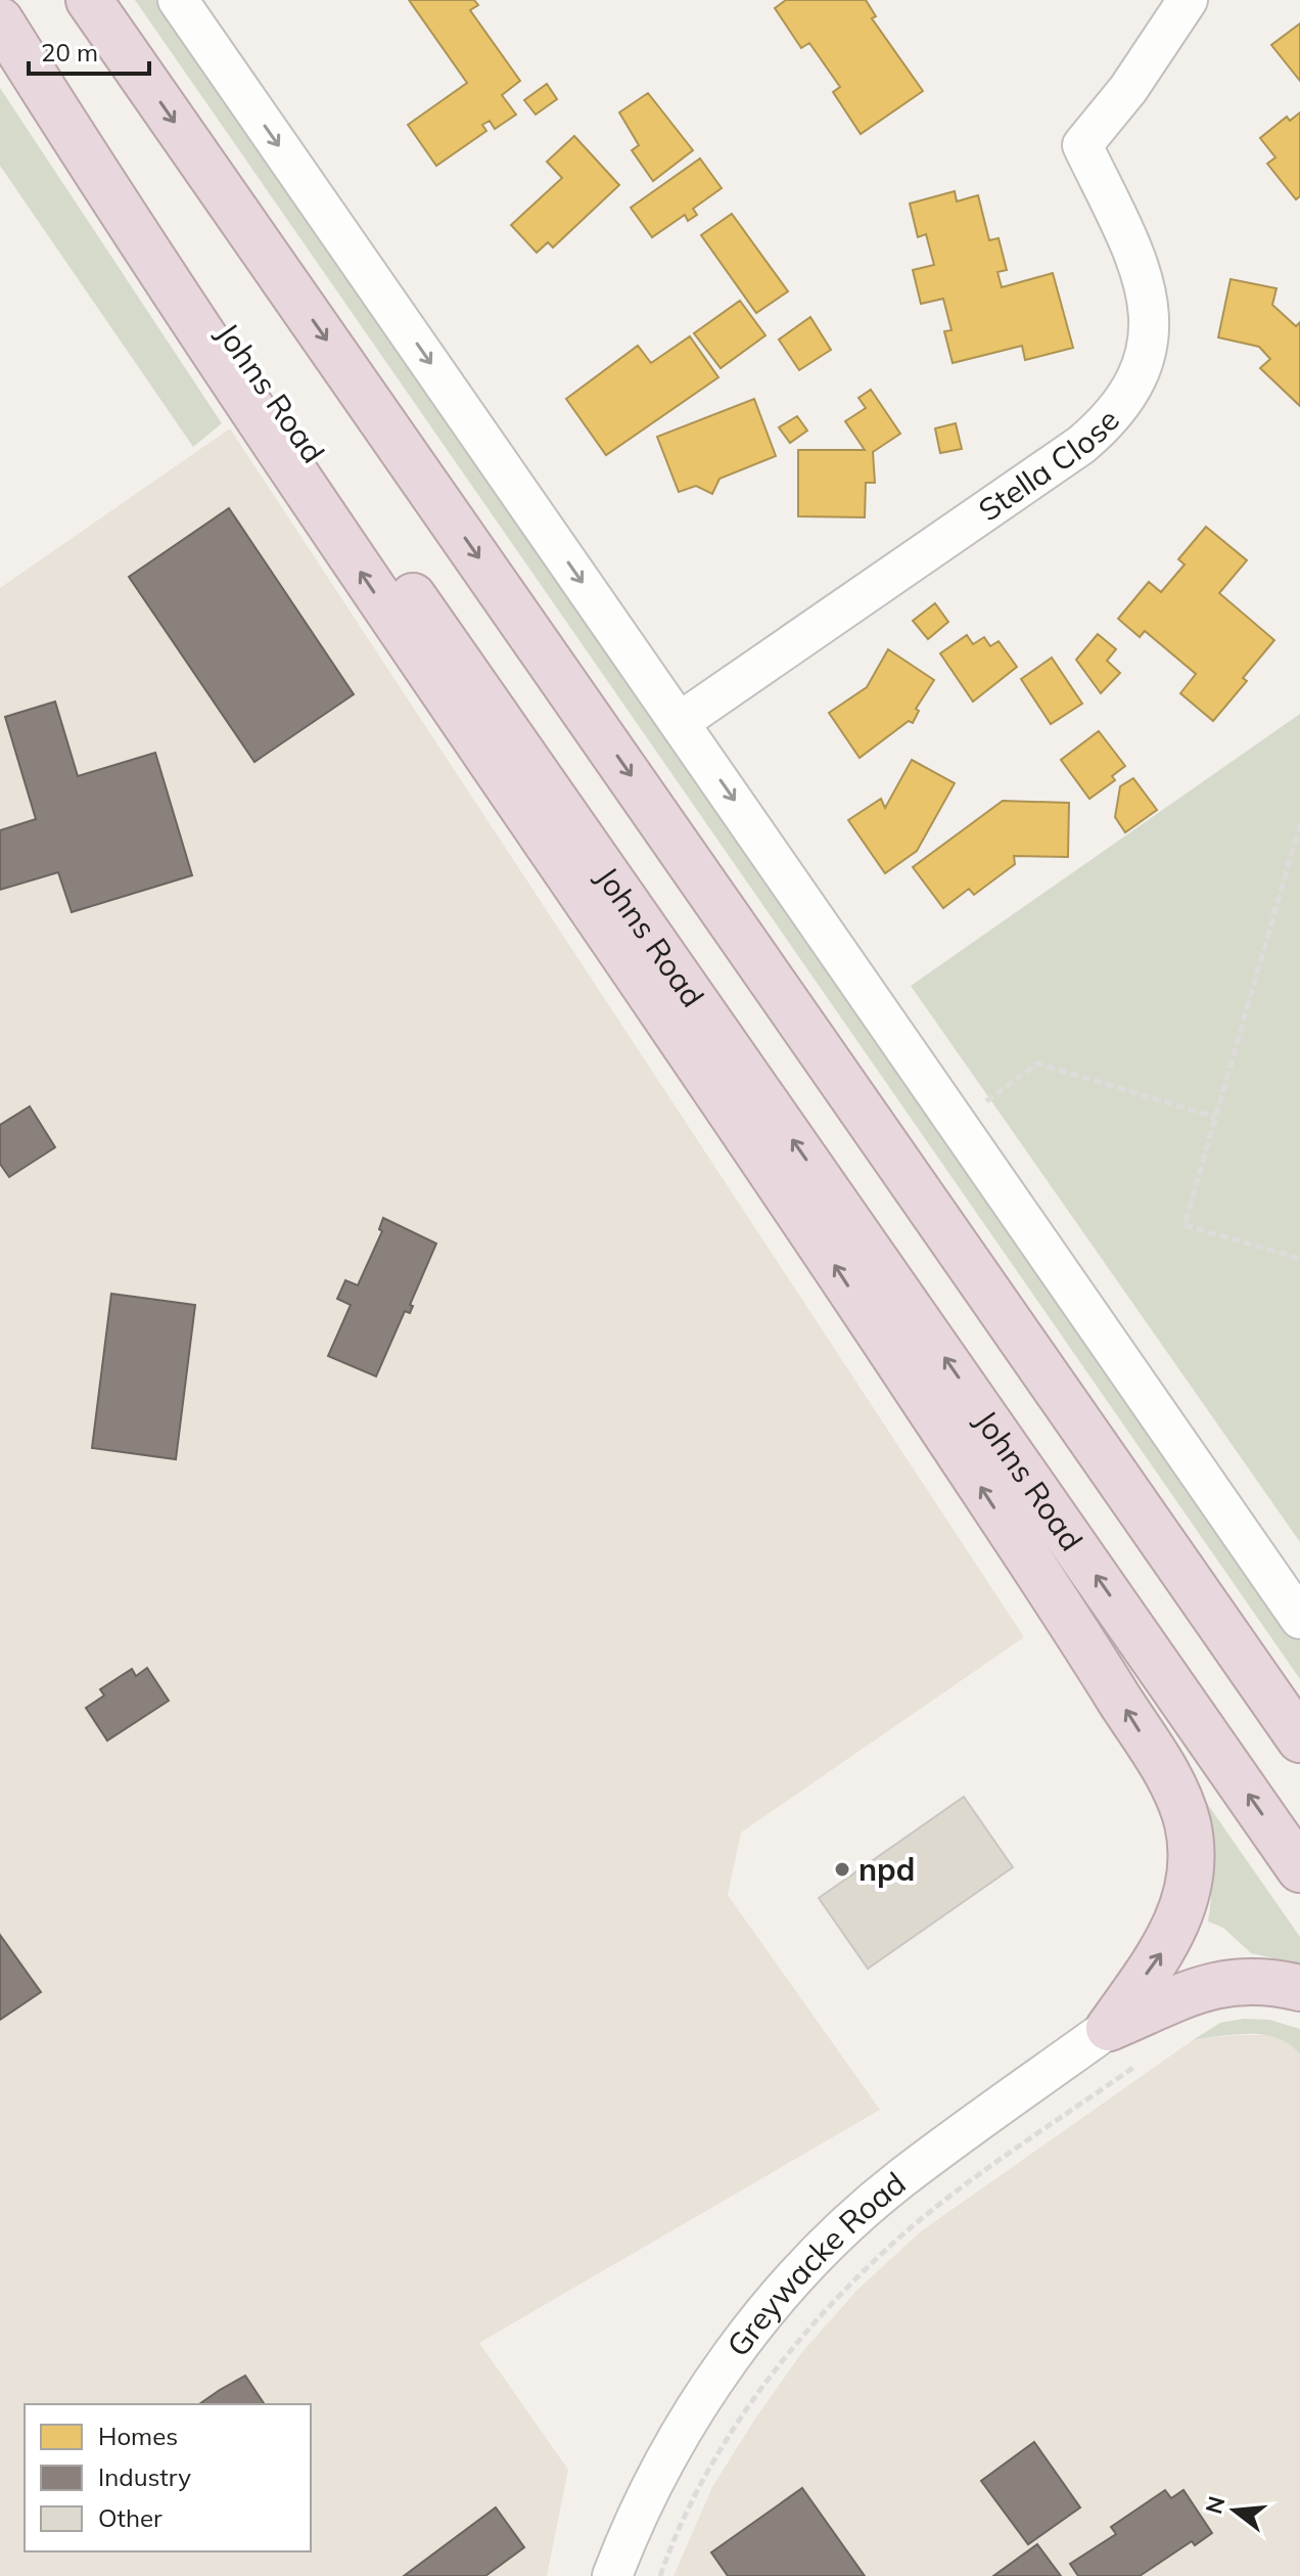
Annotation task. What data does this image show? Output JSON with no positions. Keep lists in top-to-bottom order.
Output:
{
  "streets": {
    "highway": ["Johns Road"],
    "street": ["Stella Close", "Greywacke Road"]
  },
  "places": ["npd"],
  "legend": ["Homes", "Industry", "Other"],
  "scale_bar": "20 m",
  "north": "left"
}
